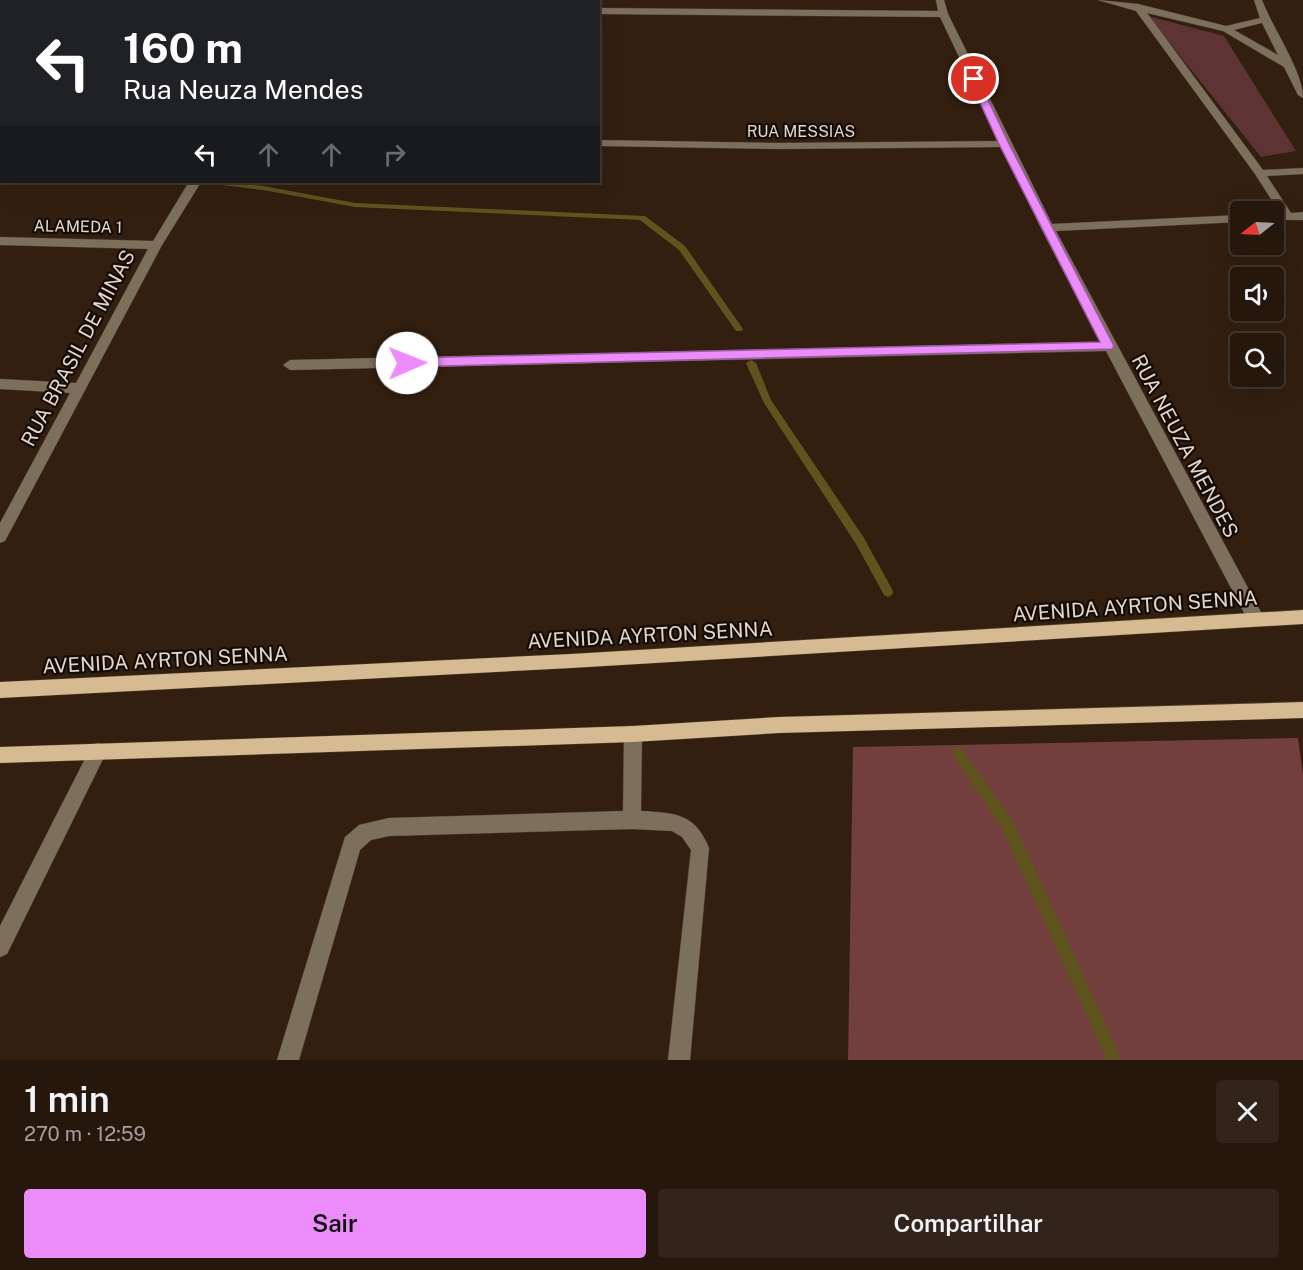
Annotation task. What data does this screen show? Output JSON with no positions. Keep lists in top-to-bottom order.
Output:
{
  "streets": {
    "main road": ["AVENIDA AYRTON SENNA"],
    "street": [
      "RUA MESSIAS",
      "ALAMEDA 1",
      "RUA BRASIL DE MINAS",
      "RUA NEUZA MENDES"
    ]
  },
  "crossings": [
    ["RUA MESSIAS", "RUA NEUZA MENDES"],
    ["ALAMEDA 1", "RUA BRASIL DE MINAS"],
    ["RUA NEUZA MENDES", "AVENIDA AYRTON SENNA"]
  ],
  "north": "left",
  "page": {
    "turn": ["160 m", "Rua Neuza Mendes"],
    "heading": ["1 min", "270 m · 12:59"],
    "buttons": ["Sair", "Compartilhar"]
  }
}
